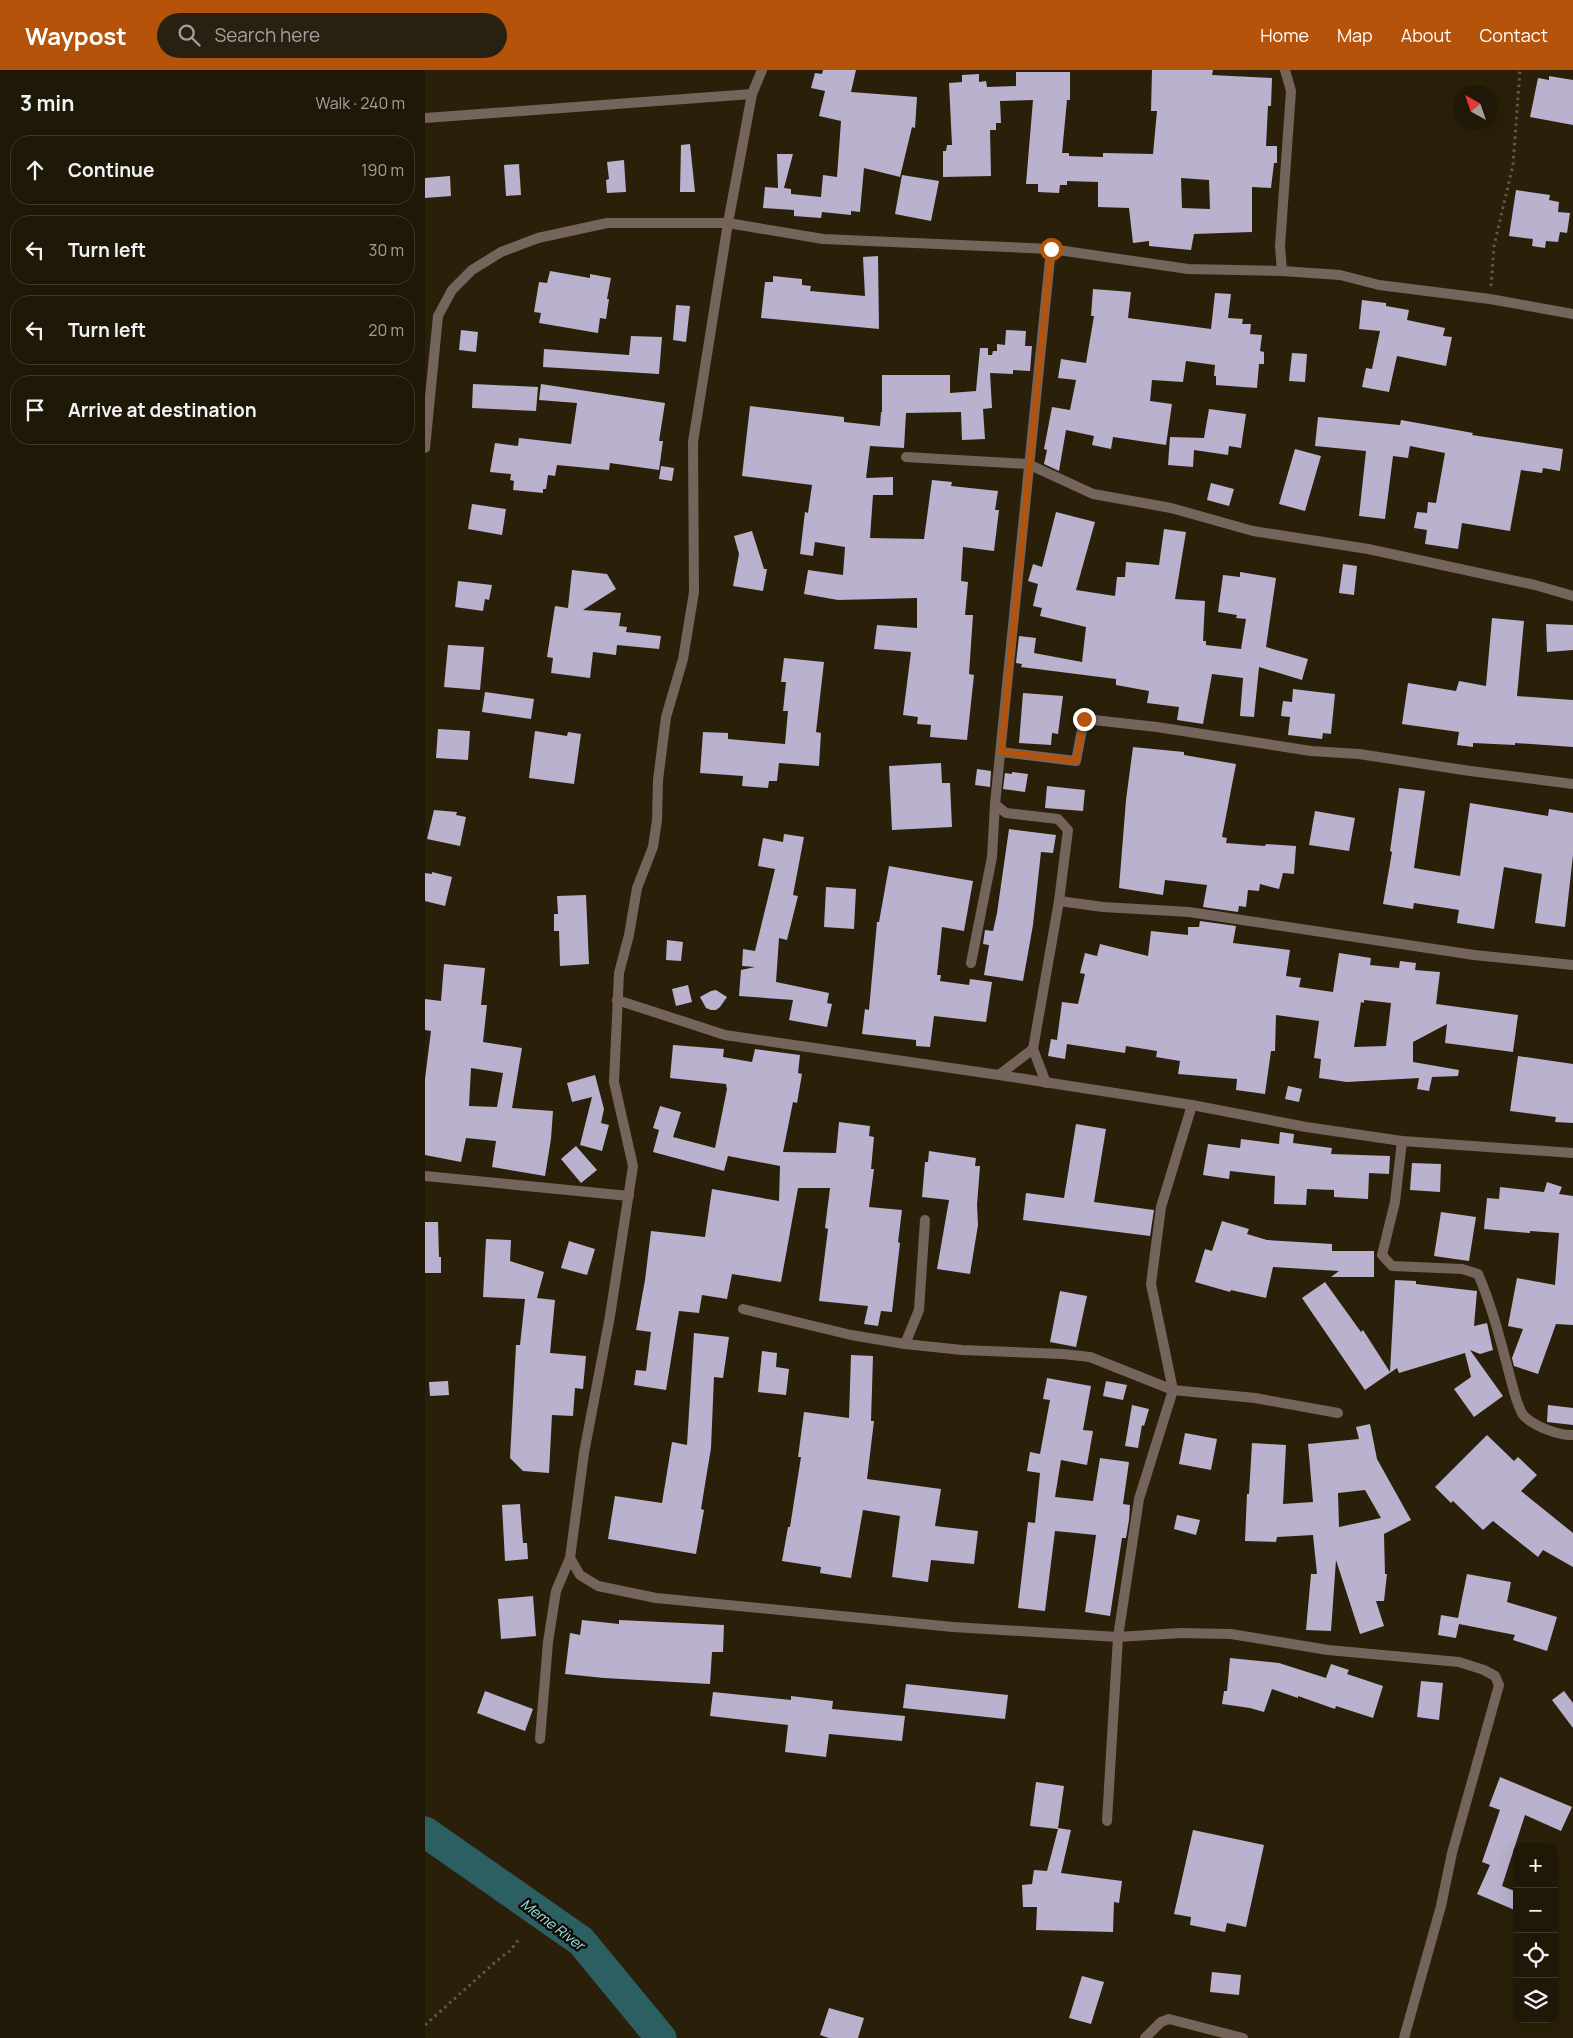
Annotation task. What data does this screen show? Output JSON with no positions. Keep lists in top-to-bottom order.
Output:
{
  "water": ["Meme River"],
  "north": "top left",
  "page": {
    "header": "Waypost",
    "search": "Search here",
    "nav": [
      "Home",
      "Map",
      "About",
      "Contact"
    ],
    "heading": ["3 min", "Walk · 240 m"],
    "list": [
      ["Continue", "190 m"],
      ["Turn left", "30 m"],
      ["Turn left", "20 m"],
      "Arrive at destination"
    ],
    "map_buttons": ["+", "−"]
  }
}
